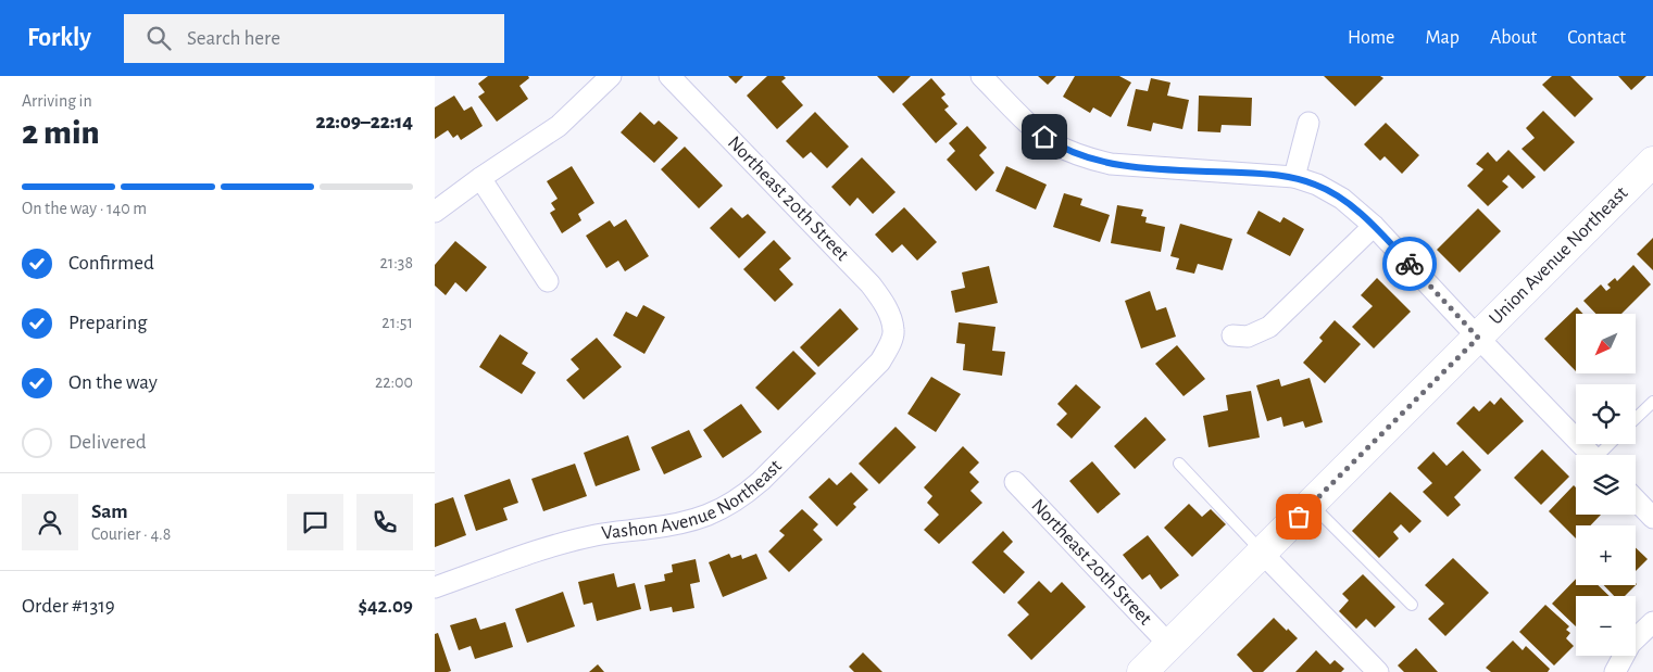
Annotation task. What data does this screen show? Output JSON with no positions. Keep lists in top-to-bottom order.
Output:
{
  "streets": {
    "street": ["Northeast 20th Street", "Union Avenue Northeast", "Vashon Avenue Northeast"]
  },
  "crossings": [
    ["Northeast 20th Street", "Union Avenue Northeast"],
    ["Northeast 20th Street", "Vashon Avenue Northeast"]
  ],
  "north": "bottom left",
  "page": {
    "header": "Forkly",
    "search": "Search here",
    "nav": [
      "Home",
      "Map",
      "About",
      "Contact"
    ],
    "heading": ["2 min", "Arriving in", "22:09–22:14"],
    "panel": [
      "Sam",
      "Courier · 4.8",
      "Order #1319",
      "$42.09"
    ],
    "bar": "On the way · 140 m",
    "list": [
      ["Confirmed", "21:38"],
      ["Preparing", "21:51"],
      ["On the way", "22:00"],
      "Delivered"
    ],
    "map_buttons": ["+", "−"]
  }
}
